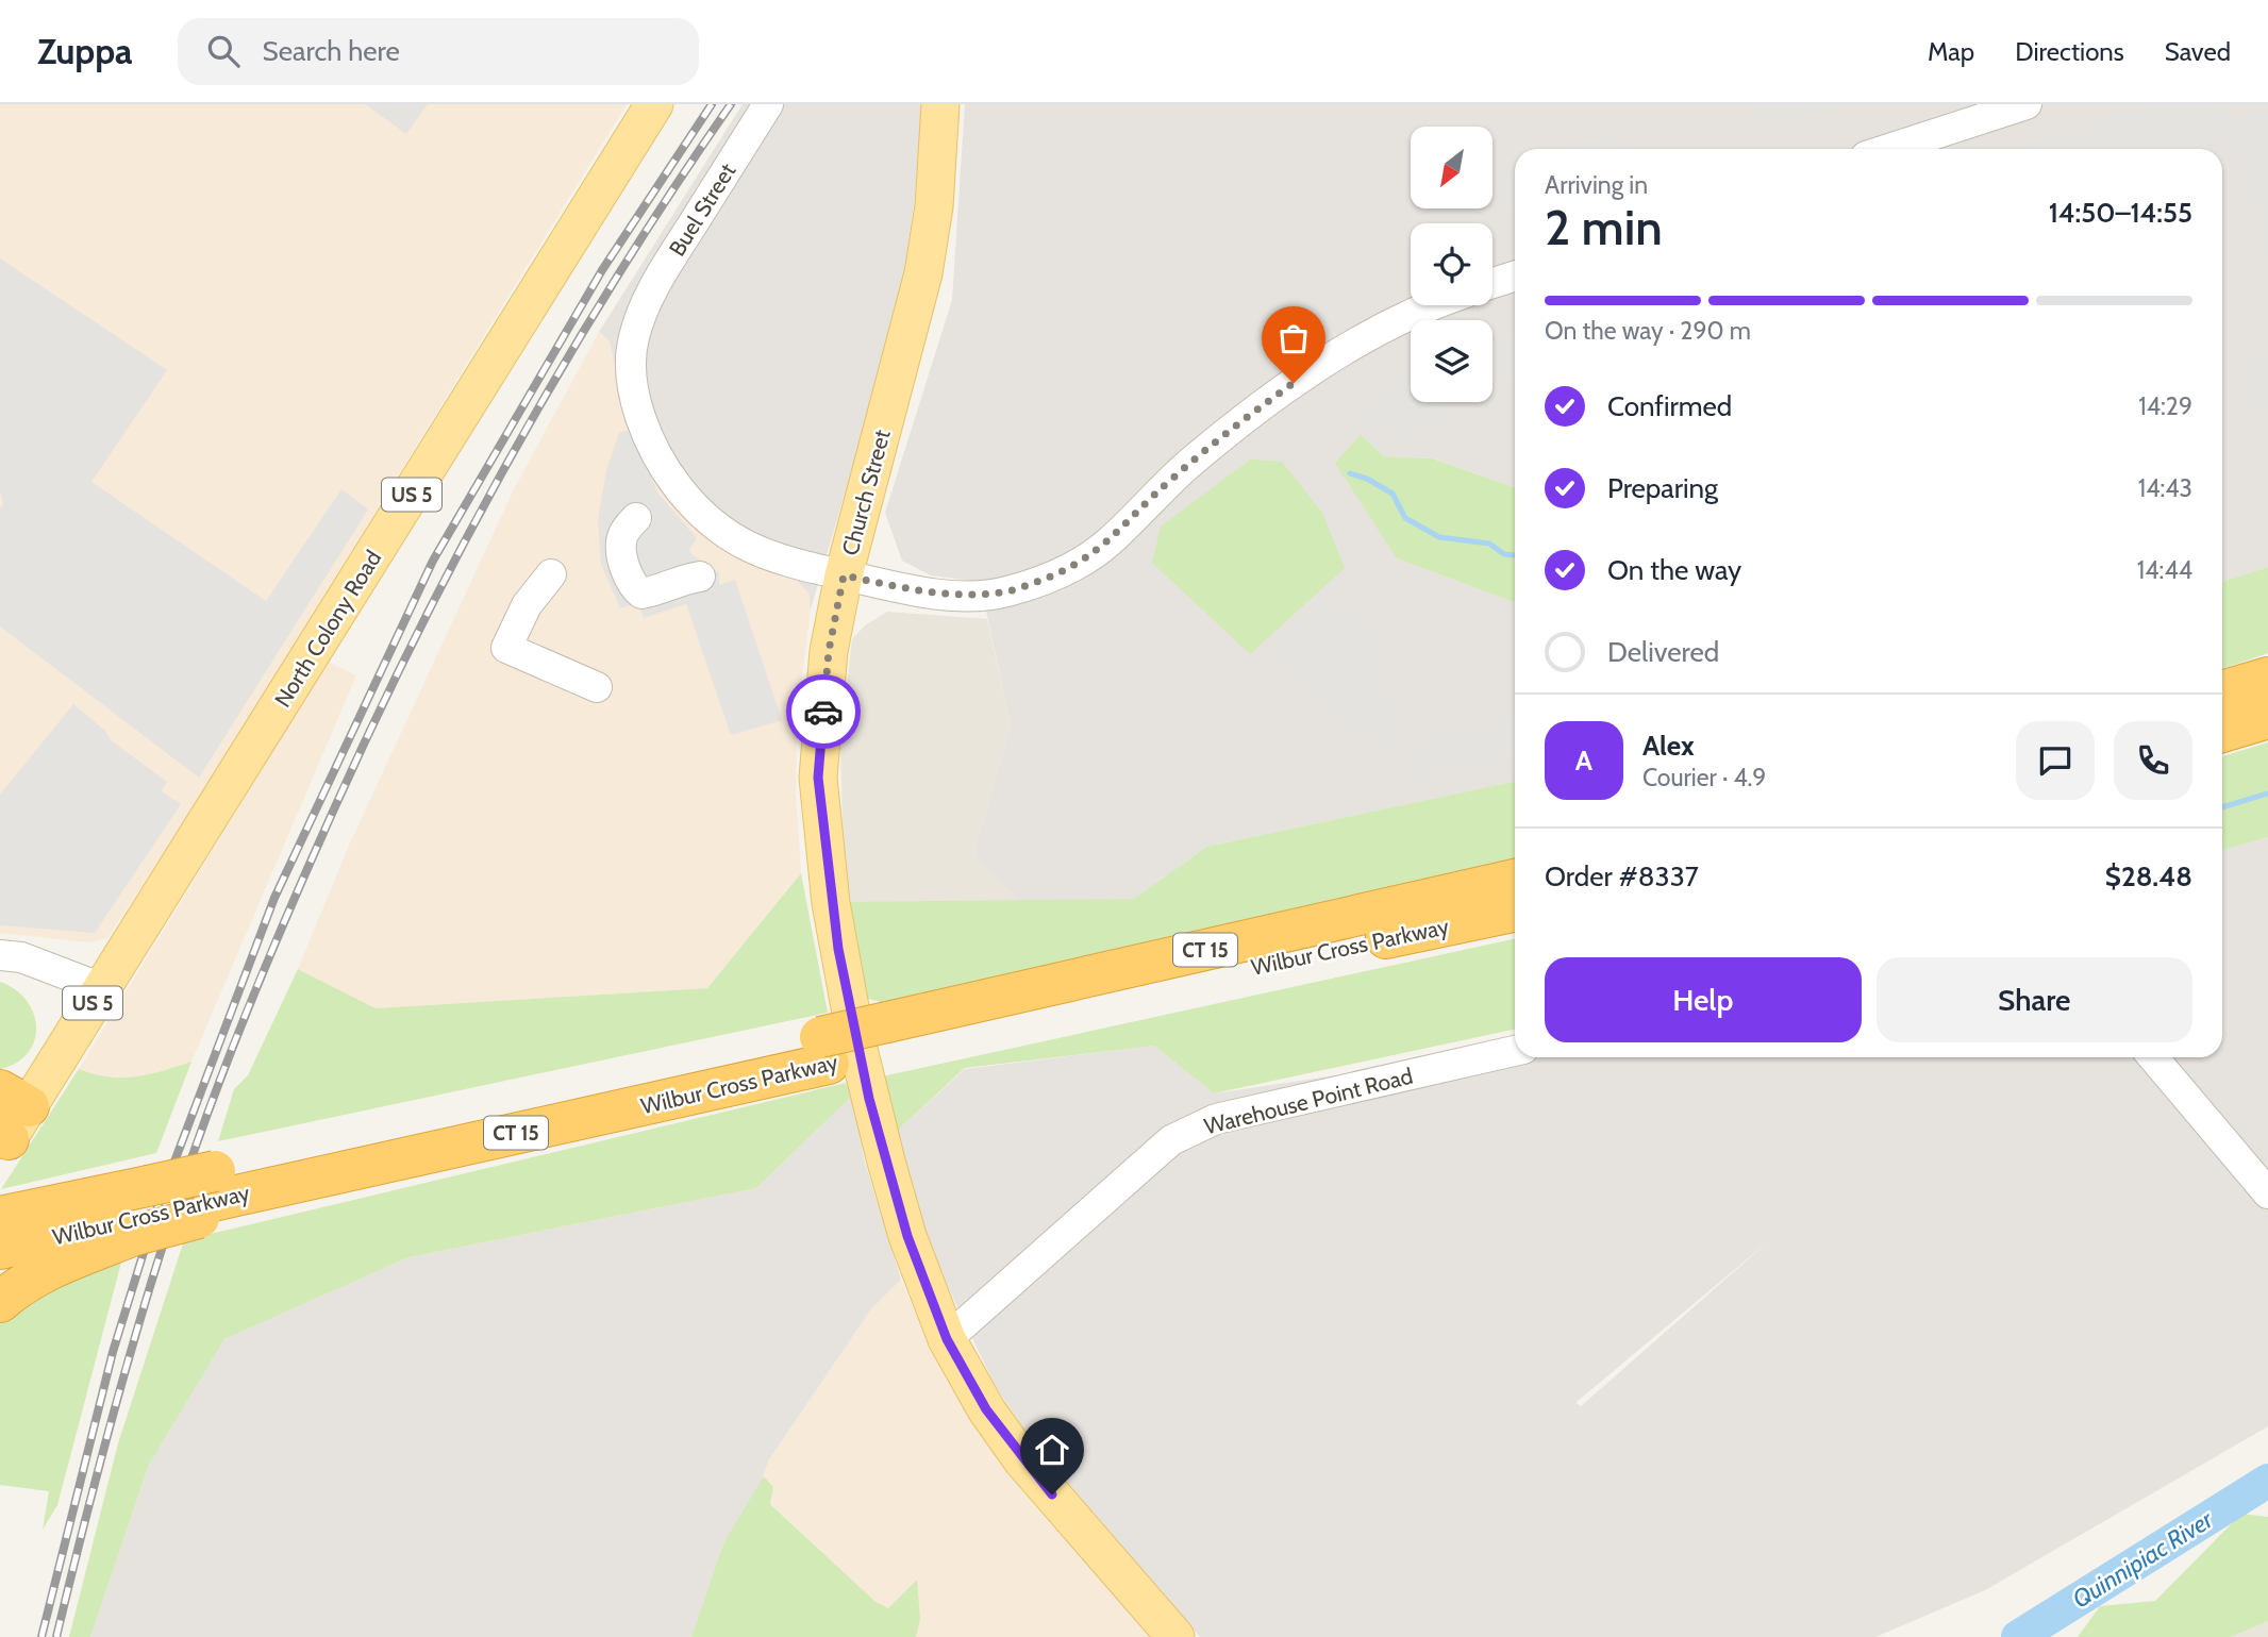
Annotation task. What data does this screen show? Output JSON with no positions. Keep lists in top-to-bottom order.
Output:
{
  "streets": {
    "highway": ["Wilbur Cross Parkway", "CT 15"],
    "main road": ["Church Street", "US 5", "North Colony Road"],
    "street": ["Buel Street", "Warehouse Point Road"]
  },
  "crossings": [
    ["Buel Street", "Church Street"],
    ["Church Street", "Warehouse Point Road"]
  ],
  "water": ["Quinnipiac River"],
  "north": "bottom left",
  "page": {
    "header": "Zuppa",
    "search": "Search here",
    "nav": ["Map", "Directions", "Saved"],
    "heading": ["2 min", "Arriving in", "14:50–14:55"],
    "panel": [
      "Alex",
      "Courier · 4.9",
      "Order #8337",
      "$28.48"
    ],
    "bar": "On the way · 290 m",
    "list": [
      ["Confirmed", "14:29"],
      ["Preparing", "14:43"],
      ["On the way", "14:44"],
      "Delivered"
    ],
    "round": "A",
    "buttons": ["Help", "Share"]
  }
}
